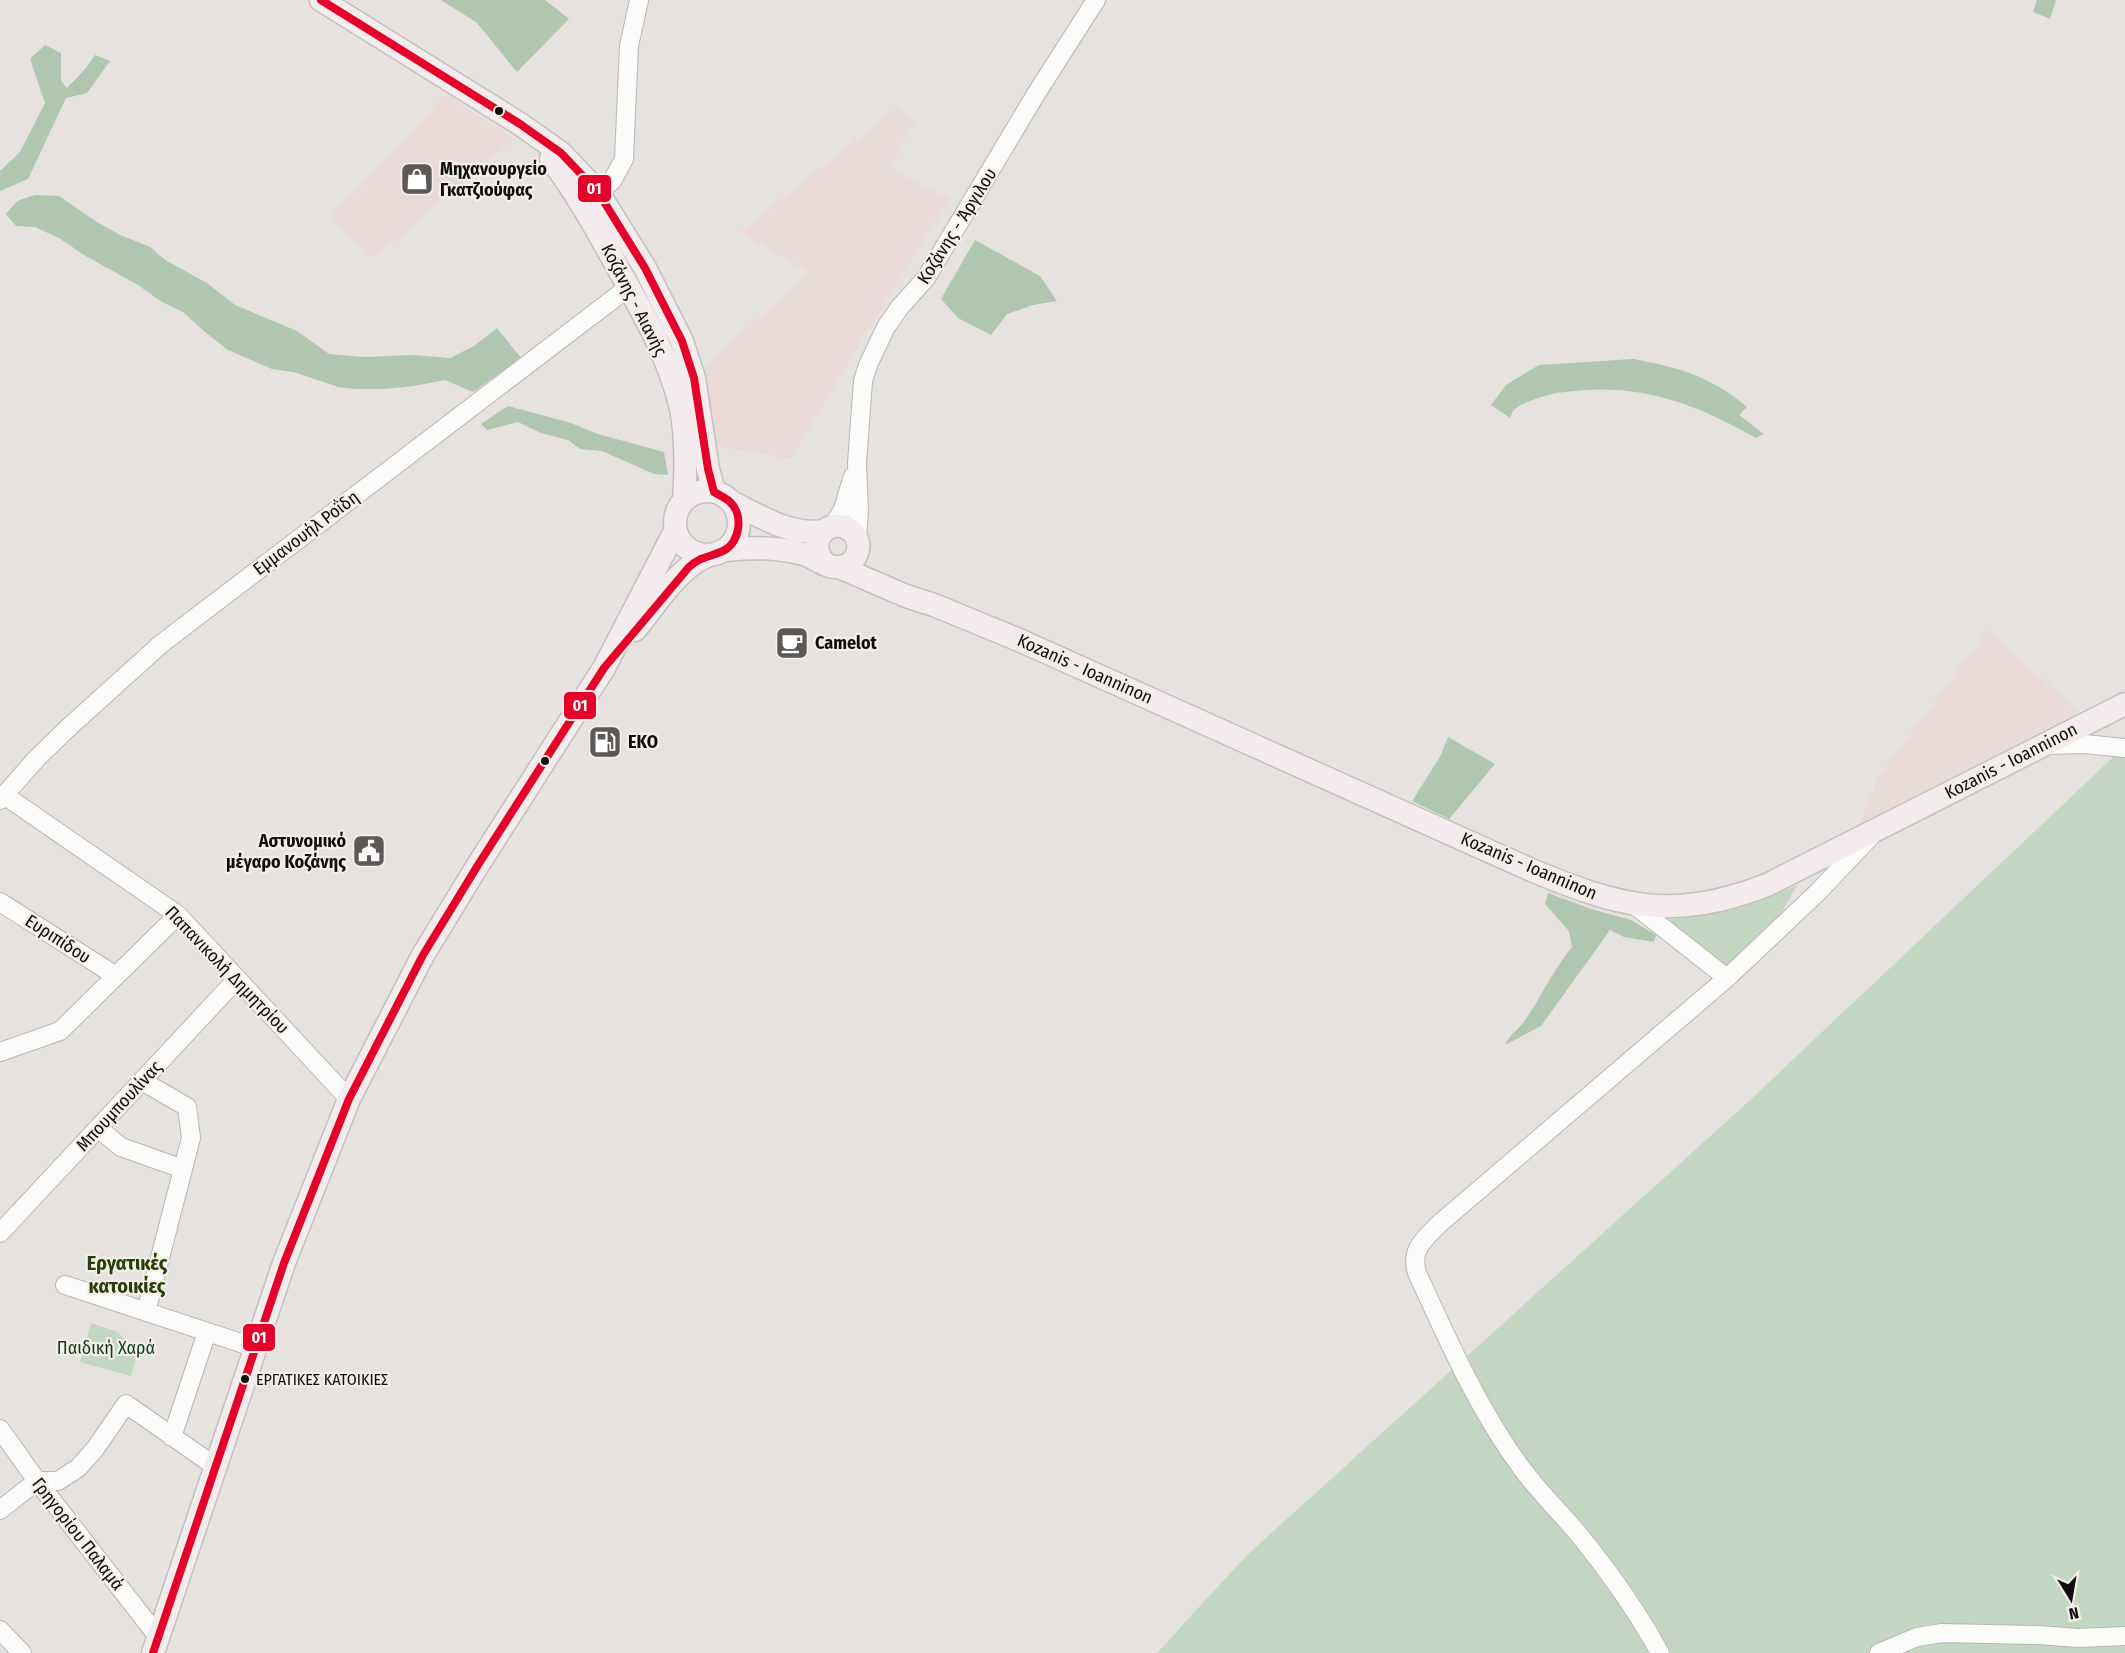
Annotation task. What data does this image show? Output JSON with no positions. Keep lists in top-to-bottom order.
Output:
{
  "streets": {
    "main road": ["Κοζάνης - Αιανής", "Kozanis - Ioanninon"],
    "street": [
      "Κοζάνης - Άργιλου",
      "Εμμανουήλ Ροΐδη",
      "Ευριπίδου",
      "Παπανικολή Δημητρίου",
      "Μπουμπουλίνας",
      "Γρηγορίου Παλαμά"
    ]
  },
  "crossings": [
    ["Κοζάνης - Αιανής", "Εμμανουήλ Ροΐδη"],
    ["Κοζάνης - Αιανής", "Kozanis - Ioanninon"],
    ["Εμμανουήλ Ροΐδη", "Παπανικολή Δημητρίου"],
    ["Παπανικολή Δημητρίου", "Μπουμπουλίνας"]
  ],
  "districts": ["Εργατικές κατοικίες"],
  "parks": ["Παιδική Χαρά"],
  "places": {
    "shop": ["Μηχανουργείο Γκατζιούφας"],
    "cafe": ["Camelot"],
    "fuel station": ["EKO"],
    "public building": ["Αστυνομικό μέγαρο Κοζάνης"],
    "other": ["ΕΡΓΑΤΙΚΕΣ ΚΑΤΟΙΚΙΕΣ"]
  },
  "lines": ["transit line 01"],
  "north": "bottom"
}
